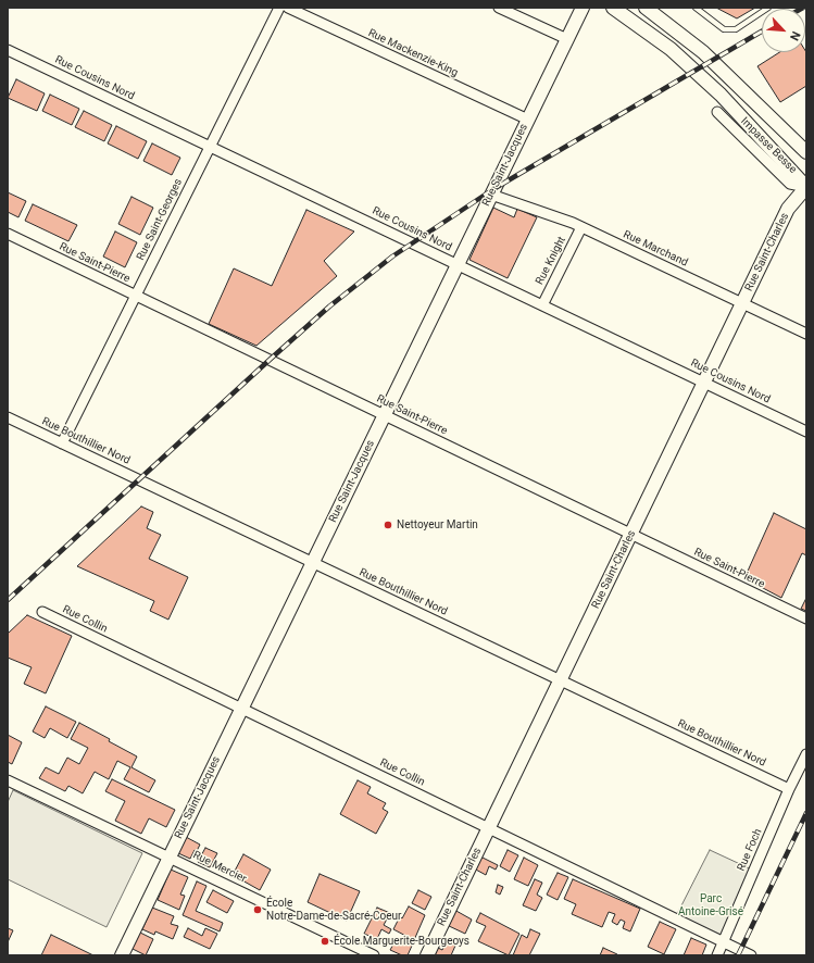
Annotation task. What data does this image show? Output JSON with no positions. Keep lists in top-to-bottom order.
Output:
{
  "streets": {
    "street": [
      "Rue Mackenzie-King",
      "Rue Cousins Nord",
      "Impasse Besse",
      "Rue Saint-Jacques",
      "Rue Saint-Georges",
      "Rue Marchand",
      "Rue Saint-Charles",
      "Rue Knight",
      "Rue Saint-Pierre",
      "Rue Bouthillier Nord",
      "Rue Collin",
      "Rue Foch",
      "Rue Mercier"
    ]
  },
  "crossings": [
    ["Rue Mackenzie-King", "Rue Saint-Jacques"],
    ["Rue Cousins Nord", "Rue Saint-Jacques"],
    ["Rue Cousins Nord", "Rue Saint-Georges"],
    ["Rue Cousins Nord", "Rue Saint-Charles"],
    ["Rue Cousins Nord", "Rue Knight"],
    ["Impasse Besse", "Rue Saint-Charles"],
    ["Rue Saint-Jacques", "Rue Marchand"],
    ["Rue Saint-Jacques", "Rue Saint-Pierre"],
    ["Rue Saint-Jacques", "Rue Bouthillier Nord"],
    ["Rue Saint-Jacques", "Rue Collin"],
    ["Rue Saint-Jacques", "Rue Mercier"],
    ["Rue Saint-Georges", "Rue Saint-Pierre"],
    ["Rue Saint-Georges", "Rue Bouthillier Nord"],
    ["Rue Marchand", "Rue Saint-Charles"],
    ["Rue Marchand", "Rue Knight"],
    ["Rue Saint-Charles", "Rue Saint-Pierre"],
    ["Rue Saint-Charles", "Rue Bouthillier Nord"],
    ["Rue Saint-Charles", "Rue Collin"],
    ["Rue Bouthillier Nord", "Rue Foch"],
    ["Rue Collin", "Rue Foch"]
  ],
  "parks": ["Parc Antoine-Grisé"],
  "places": ["Nettoyeur Martin", "École Notre-Dame-de-Sacré-Coeur", "École Marguerite-Bourgeoys"],
  "north": "bottom right"
}
